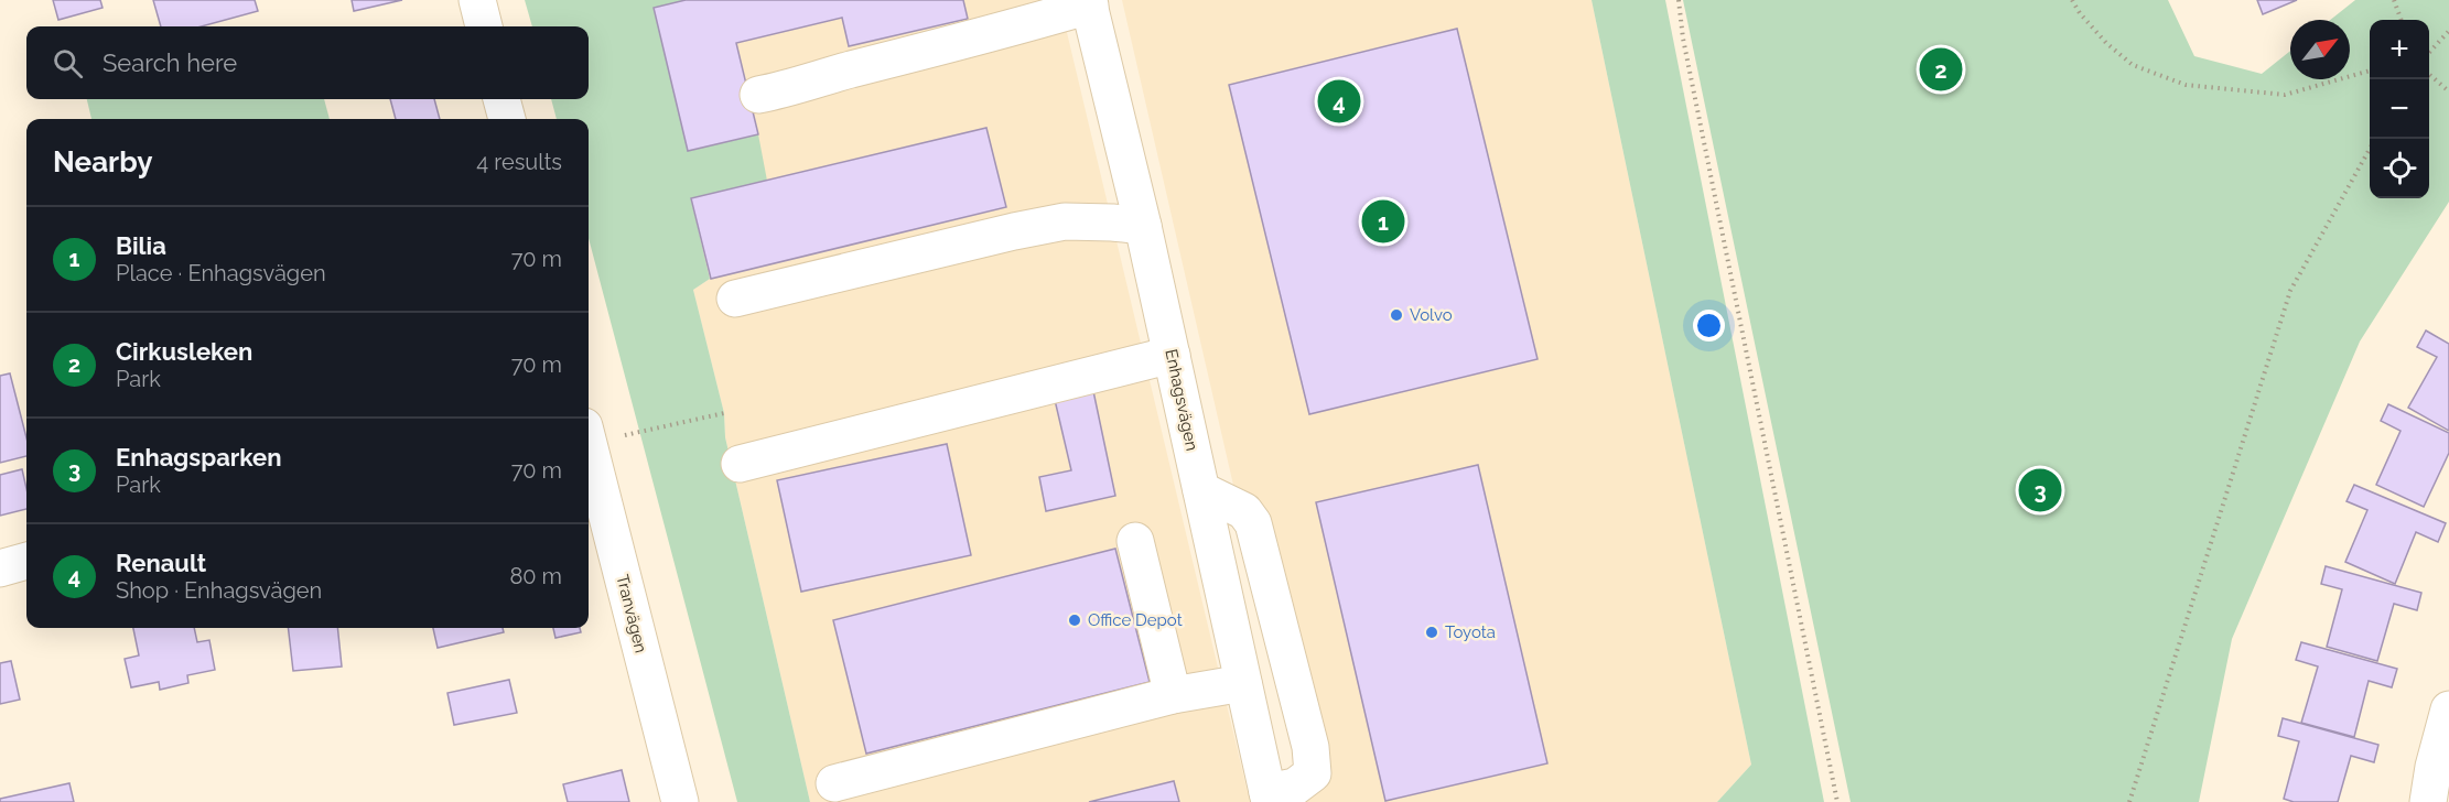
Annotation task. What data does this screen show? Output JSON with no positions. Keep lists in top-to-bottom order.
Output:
{
  "streets": {
    "street": ["Enhagsvägen", "Tranvägen"]
  },
  "places": ["Volvo", "Office Depot", "Toyota"],
  "north": "top right",
  "page": {
    "map_buttons": ["+", "−"],
    "search": "Search here",
    "pins": [
      "2",
      "4",
      "1",
      "3"
    ],
    "heading": ["Nearby", "4 results"],
    "list": [
      {
        "mark": "1",
        "name": "Bilia",
        "note": "Place · Enhagsvägen",
        "value": "70 m"
      },
      {
        "mark": "2",
        "name": "Cirkusleken",
        "note": "Park",
        "value": "70 m"
      },
      {
        "mark": "3",
        "name": "Enhagsparken",
        "note": "Park",
        "value": "70 m"
      },
      {
        "mark": "4",
        "name": "Renault",
        "note": "Shop · Enhagsvägen",
        "value": "80 m"
      }
    ]
  }
}
